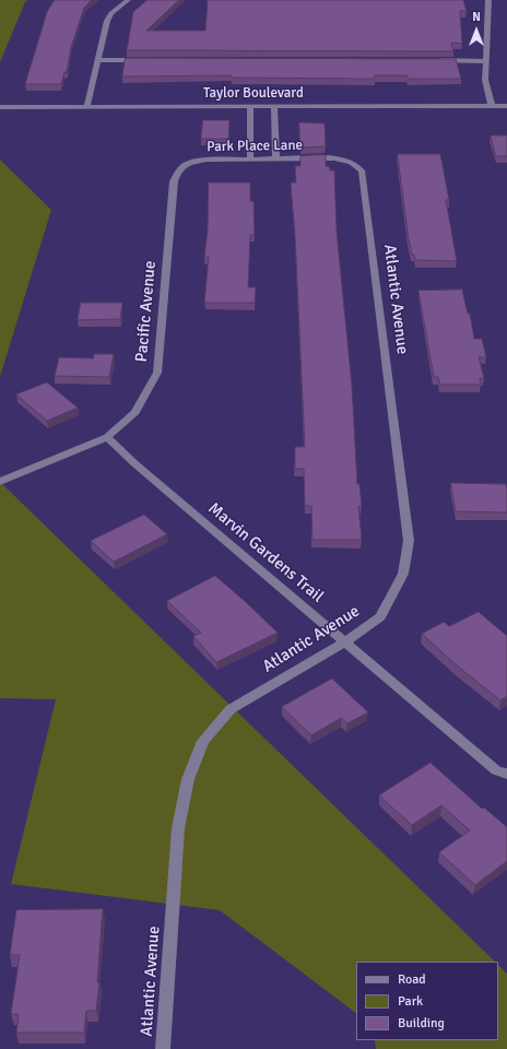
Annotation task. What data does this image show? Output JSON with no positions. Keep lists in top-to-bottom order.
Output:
{
  "streets": {
    "street": [
      "Taylor Boulevard",
      "Park Place Lane",
      "Atlantic Avenue",
      "Pacific Avenue",
      "Marvin Gardens Trail"
    ]
  },
  "crossings": [
    ["Park Place Lane", "Atlantic Avenue"],
    ["Park Place Lane", "Pacific Avenue"],
    ["Atlantic Avenue", "Marvin Gardens Trail"],
    ["Pacific Avenue", "Marvin Gardens Trail"]
  ],
  "legend": ["Road", "Park", "Building"],
  "north": "top"
}
